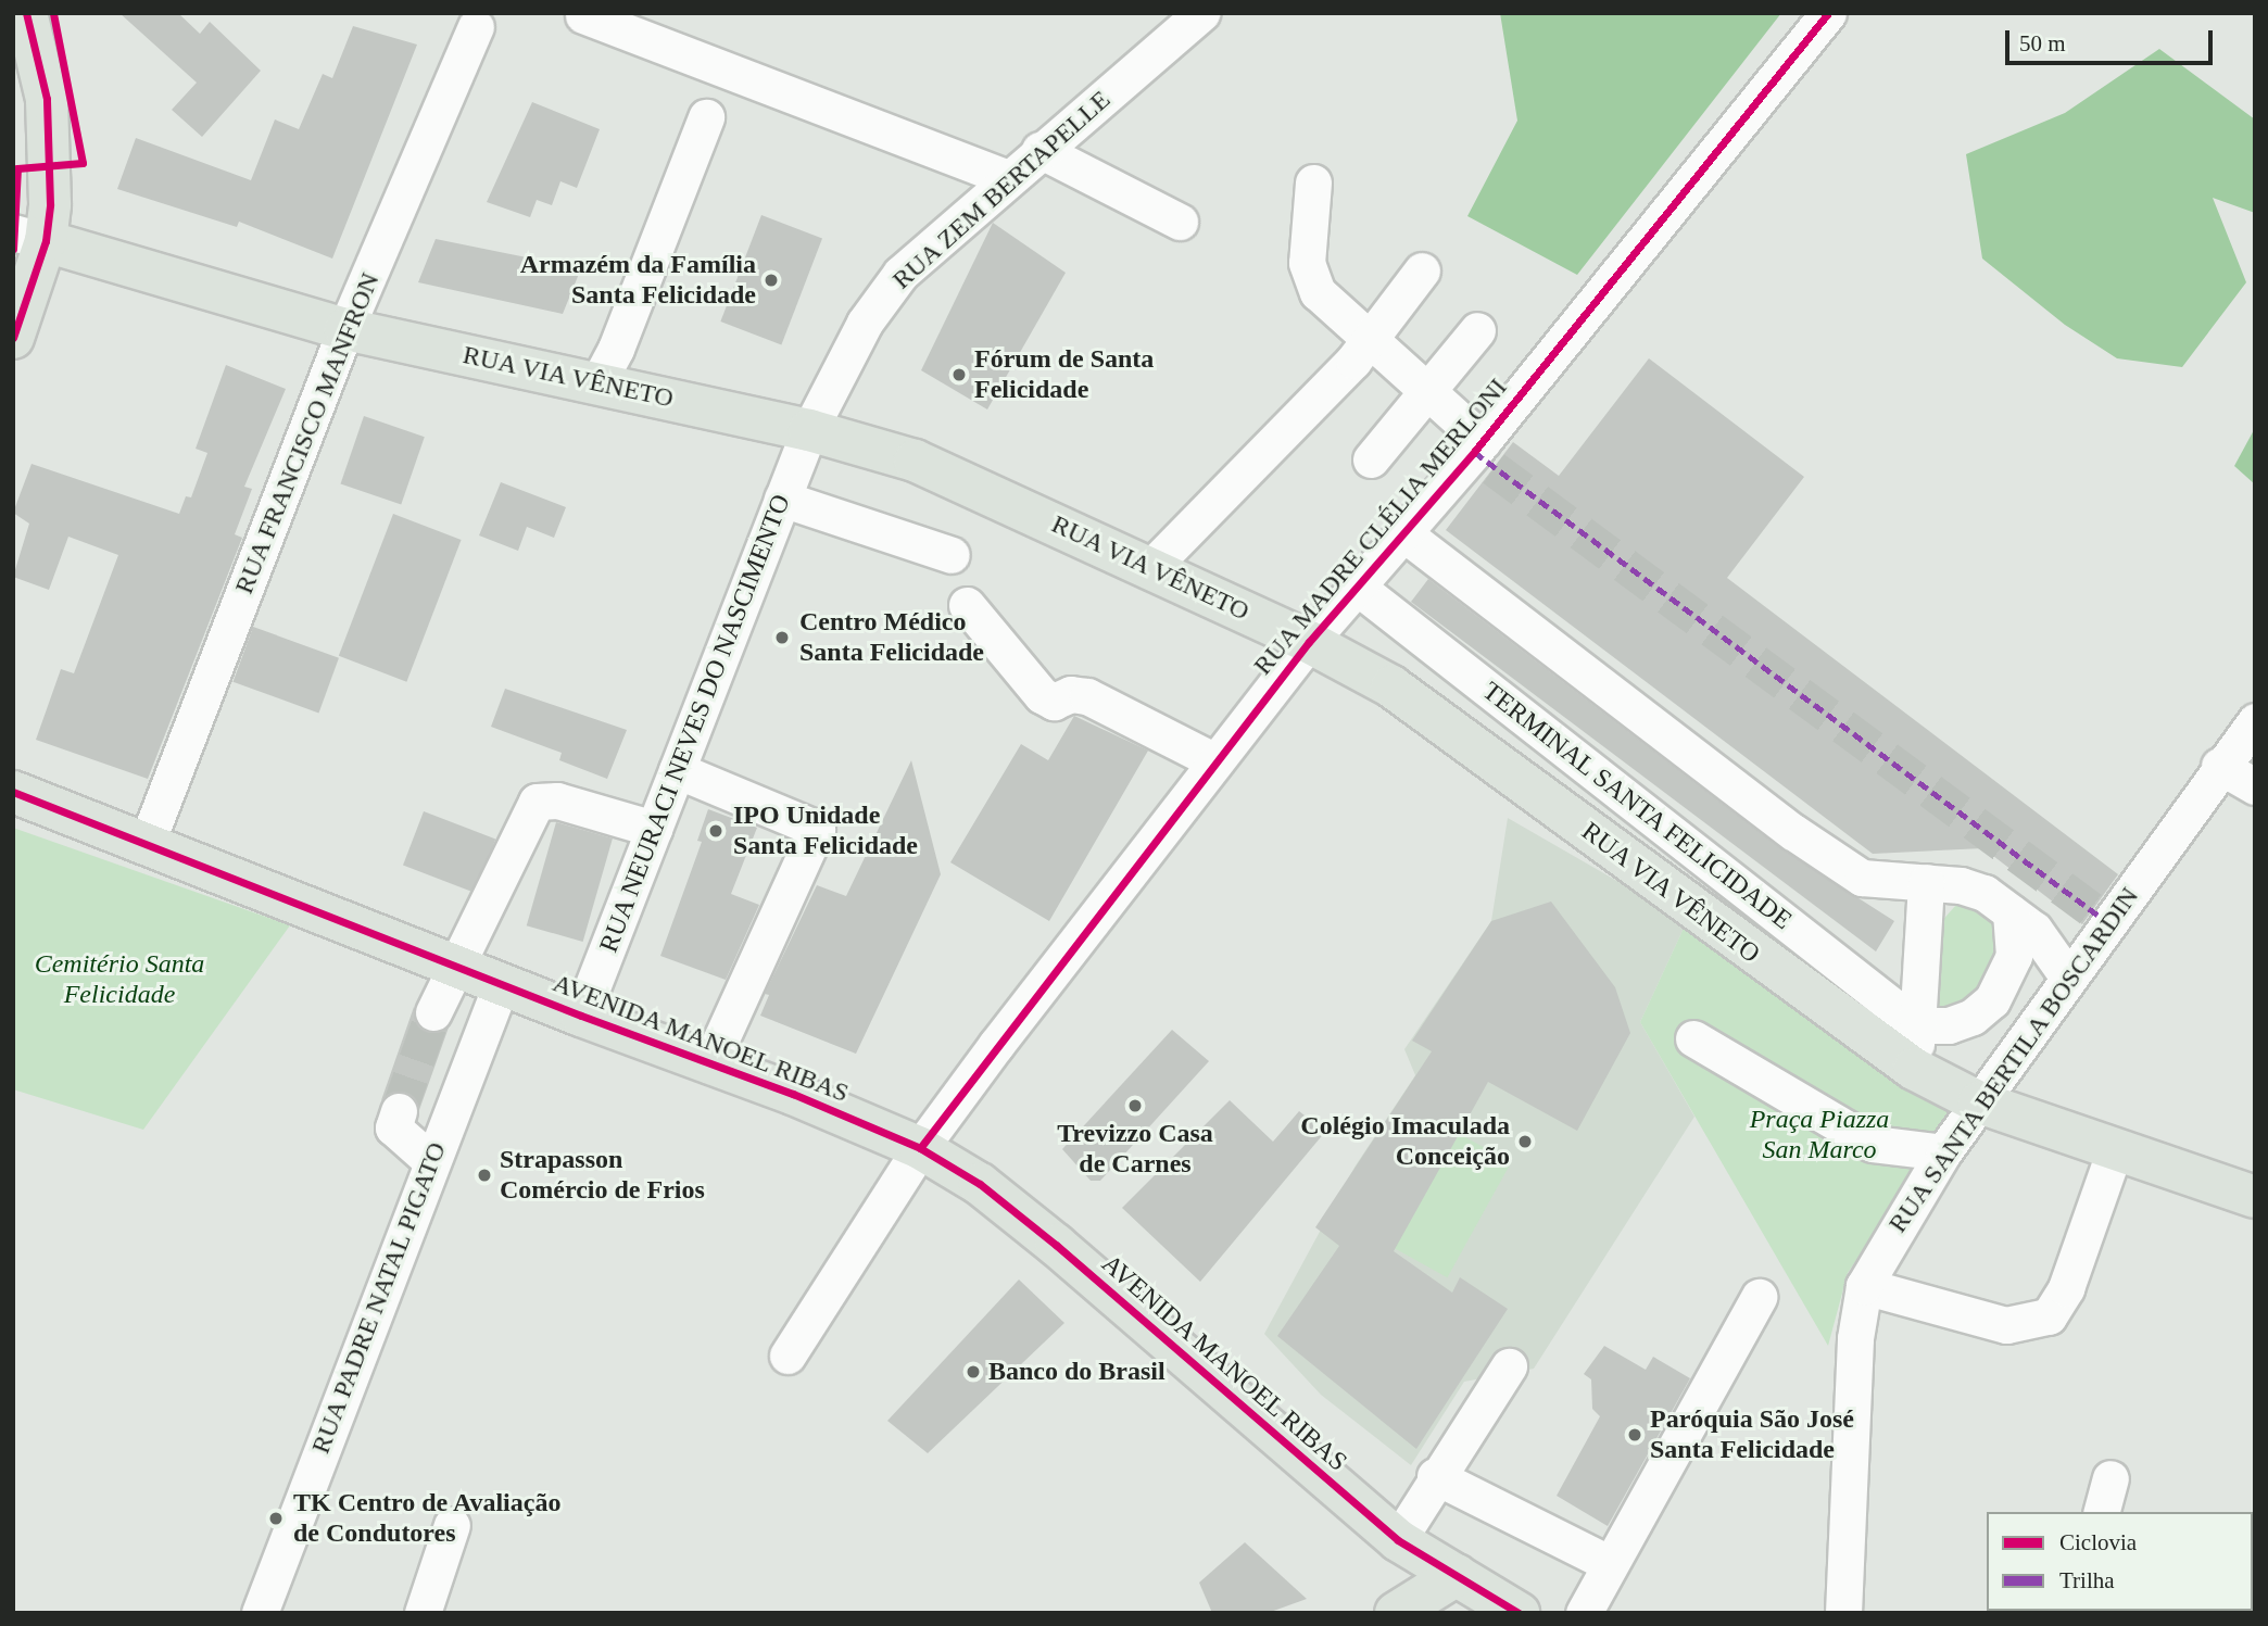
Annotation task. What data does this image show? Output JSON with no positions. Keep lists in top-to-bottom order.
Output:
{
  "streets": {
    "main road": ["RUA VIA VÊNETO", "AVENIDA MANOEL RIBAS"],
    "street": [
      "RUA ZEM BERTAPELLE",
      "RUA FRANCISCO MANFRON",
      "RUA MADRE CLÉLIA MERLONI",
      "RUA NEURACI NEVES DO NASCIMENTO",
      "TERMINAL SANTA FELICIDADE",
      "RUA SANTA BERTILA BOSCARDIN",
      "RUA PADRE NATAL PIGATO"
    ]
  },
  "crossings": [
    ["RUA ZEM BERTAPELLE", "RUA VIA VÊNETO"],
    ["RUA ZEM BERTAPELLE", "RUA NEURACI NEVES DO NASCIMENTO"],
    ["RUA VIA VÊNETO", "RUA FRANCISCO MANFRON"],
    ["RUA VIA VÊNETO", "RUA MADRE CLÉLIA MERLONI"],
    ["RUA VIA VÊNETO", "RUA NEURACI NEVES DO NASCIMENTO"],
    ["RUA VIA VÊNETO", "RUA SANTA BERTILA BOSCARDIN"],
    ["RUA FRANCISCO MANFRON", "AVENIDA MANOEL RIBAS"],
    ["RUA MADRE CLÉLIA MERLONI", "TERMINAL SANTA FELICIDADE"],
    ["RUA MADRE CLÉLIA MERLONI", "AVENIDA MANOEL RIBAS"],
    ["RUA NEURACI NEVES DO NASCIMENTO", "AVENIDA MANOEL RIBAS"],
    ["AVENIDA MANOEL RIBAS", "RUA PADRE NATAL PIGATO"]
  ],
  "parks": ["Cemitério Santa Felicidade", "Praça Piazza San Marco"],
  "places": [
    "Armazém da Família Santa Felicidade",
    "Fórum de Santa Felicidade",
    "Centro Médico Santa Felicidade",
    "IPO Unidade Santa Felicidade",
    "Trevizzo Casa de Carnes",
    "Colégio Imaculada Conceição",
    "Strapasson Comércio de Frios",
    "Banco do Brasil",
    "Paróquia São José Santa Felicidade",
    "TK Centro de Avaliação de Condutores"
  ],
  "legend": ["Ciclovia", "Trilha"],
  "scale_bar": "50 m"
}
